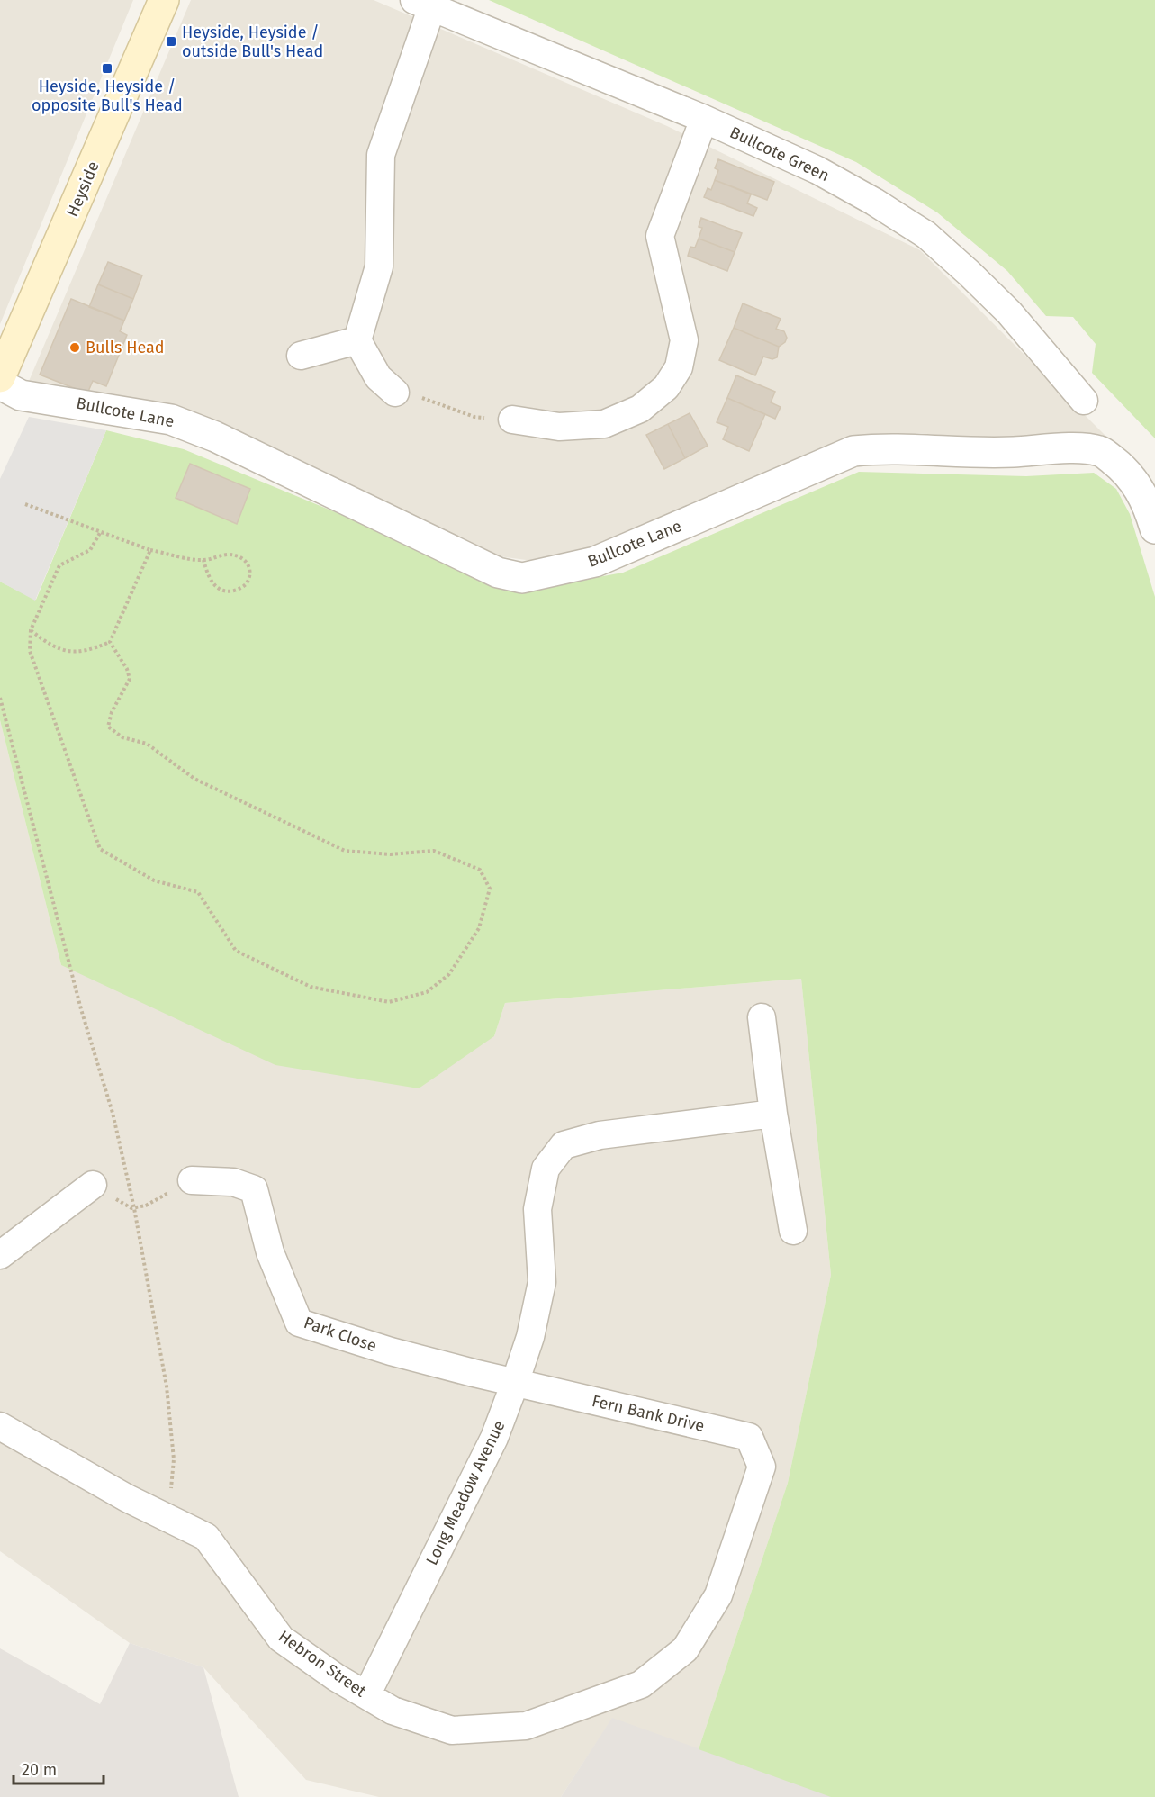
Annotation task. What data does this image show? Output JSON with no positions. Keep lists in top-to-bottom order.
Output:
{
  "streets": {
    "main road": ["Heyside"],
    "street": [
      "Bullcote Green",
      "Bullcote Lane",
      "Park Close",
      "Fern Bank Drive",
      "Long Meadow Avenue",
      "Hebron Street"
    ]
  },
  "crossings": [
    ["Park Close", "Fern Bank Drive"],
    ["Park Close", "Long Meadow Avenue"],
    ["Fern Bank Drive", "Long Meadow Avenue"],
    ["Fern Bank Drive", "Hebron Street"],
    ["Long Meadow Avenue", "Hebron Street"]
  ],
  "places": {
    "transit": ["Heyside, Heyside / outside Bull's Head", "Heyside, Heyside / opposite Bull's Head"],
    "other": ["Bulls Head"]
  },
  "scale_bar": "20 m"
}
